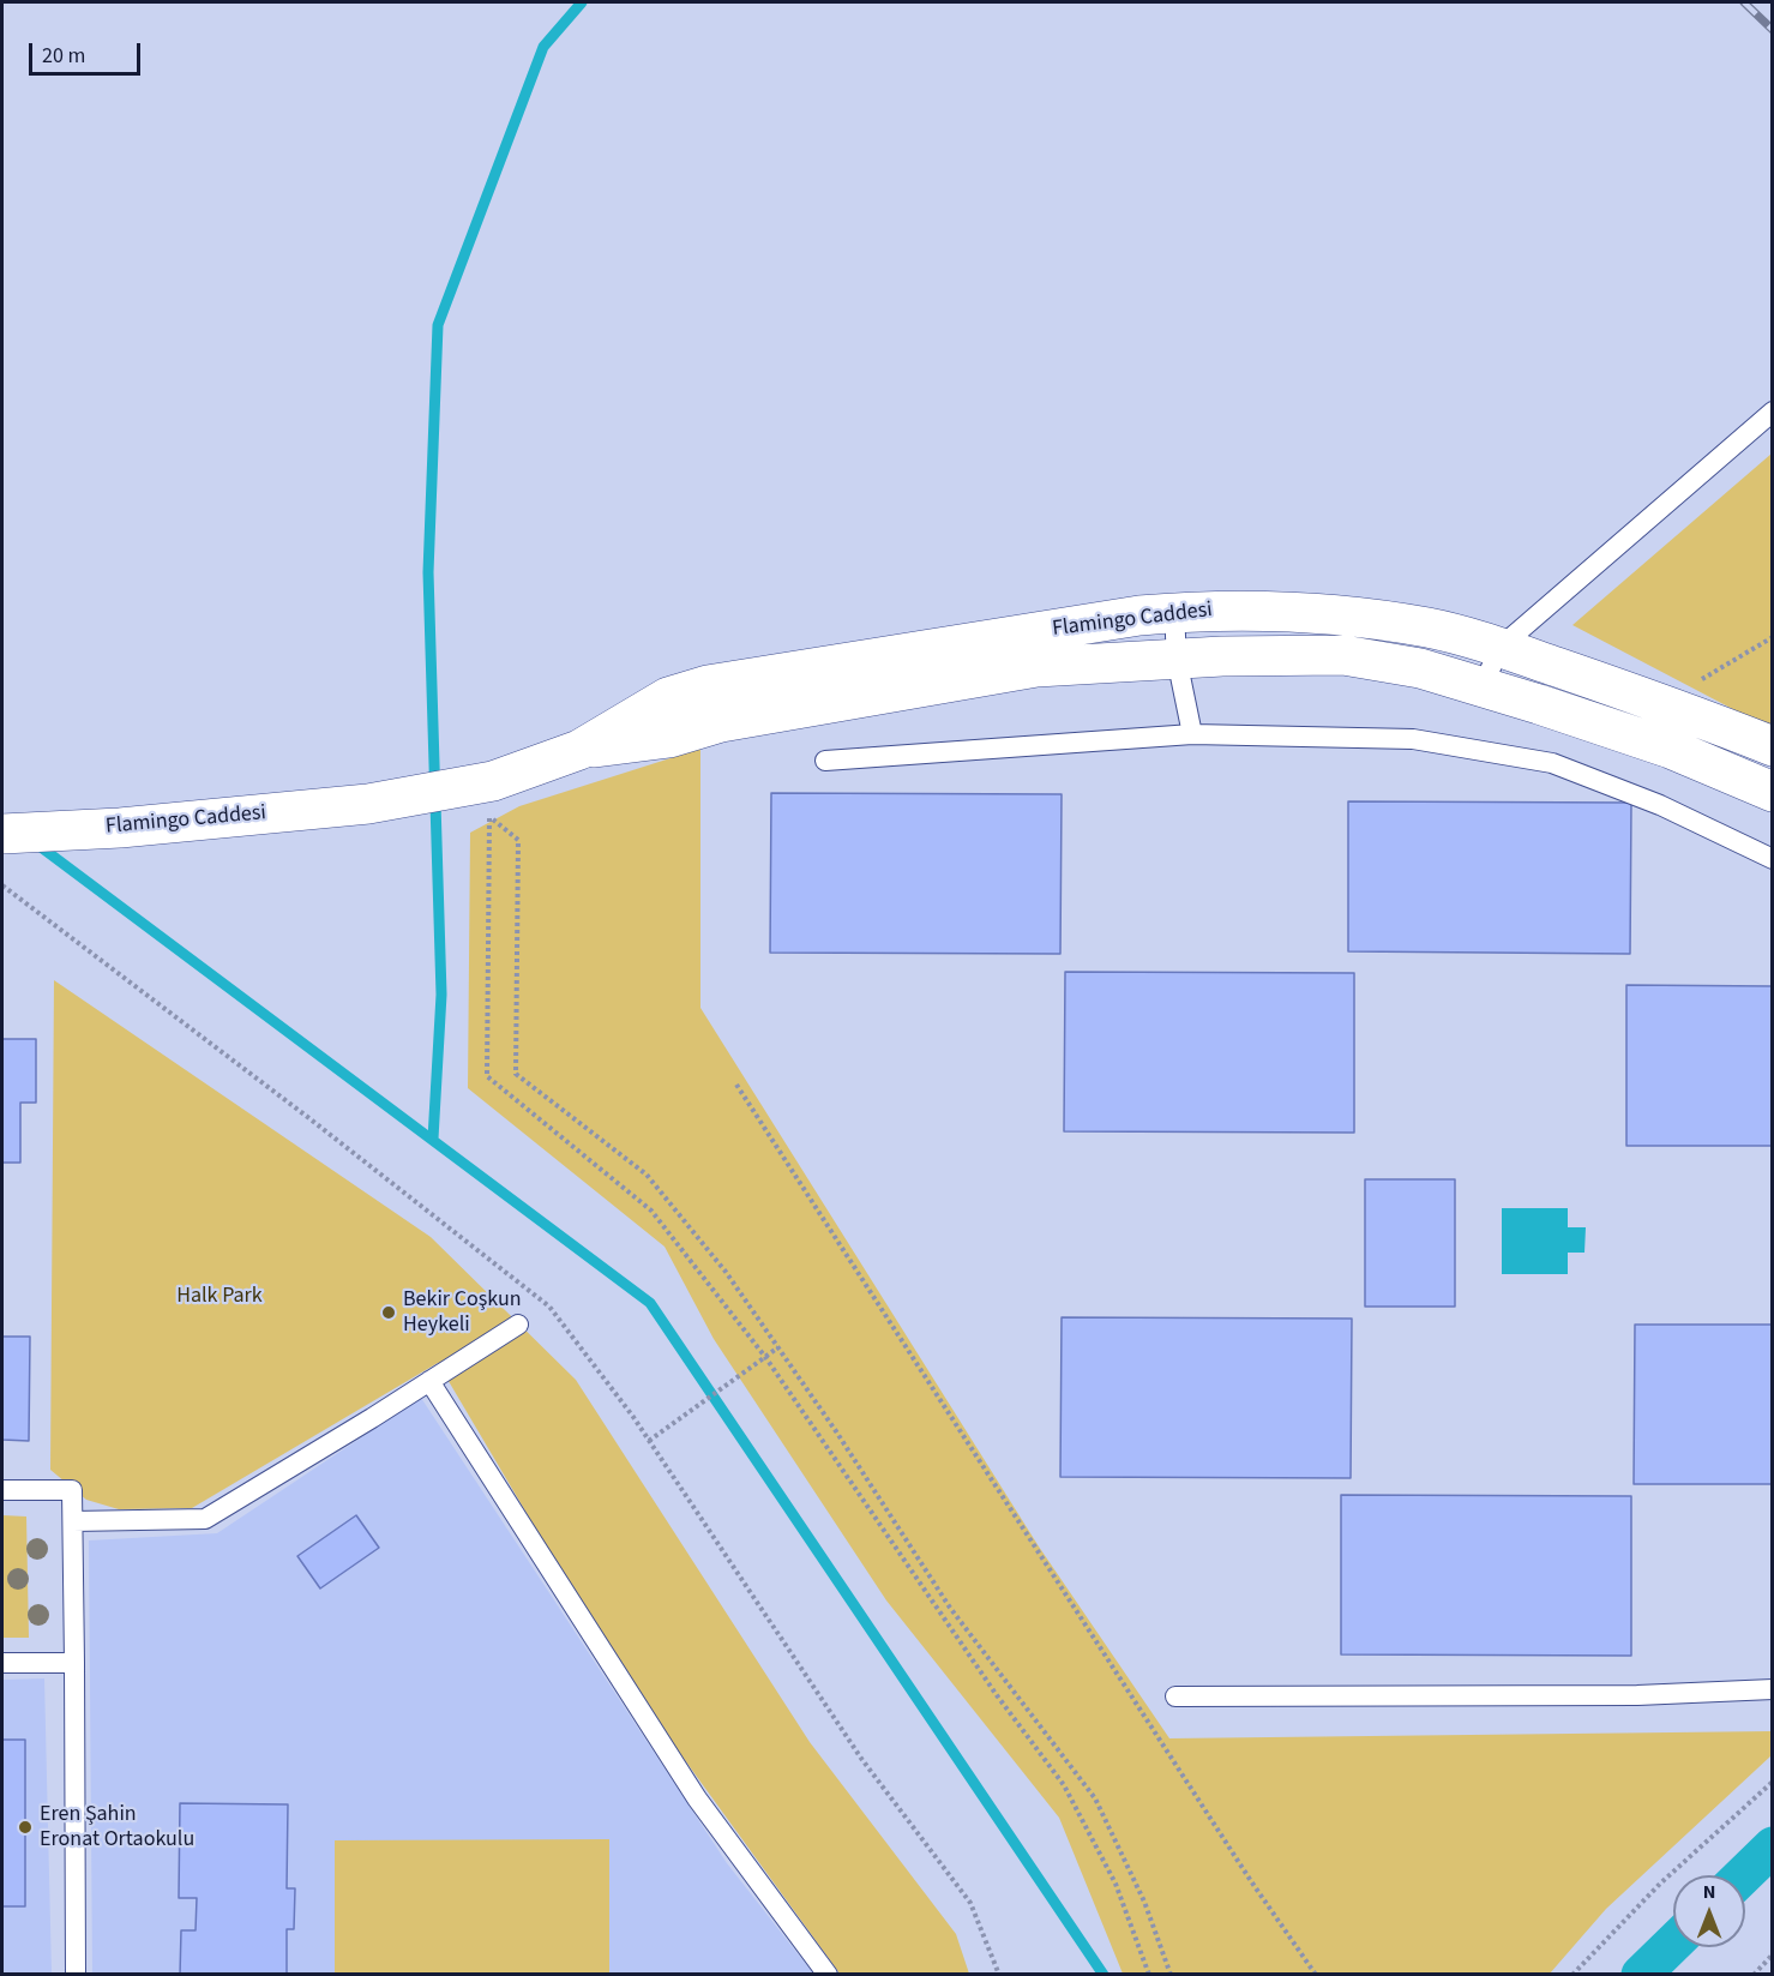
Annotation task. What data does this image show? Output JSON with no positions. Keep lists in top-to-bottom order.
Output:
{
  "streets": {
    "street": ["Flamingo Caddesi"]
  },
  "parks": ["Halk Park"],
  "places": ["Bekir Coşkun Heykeli", "Eren Şahin Eronat Ortaokulu"],
  "scale_bar": "20 m",
  "north": "top"
}
